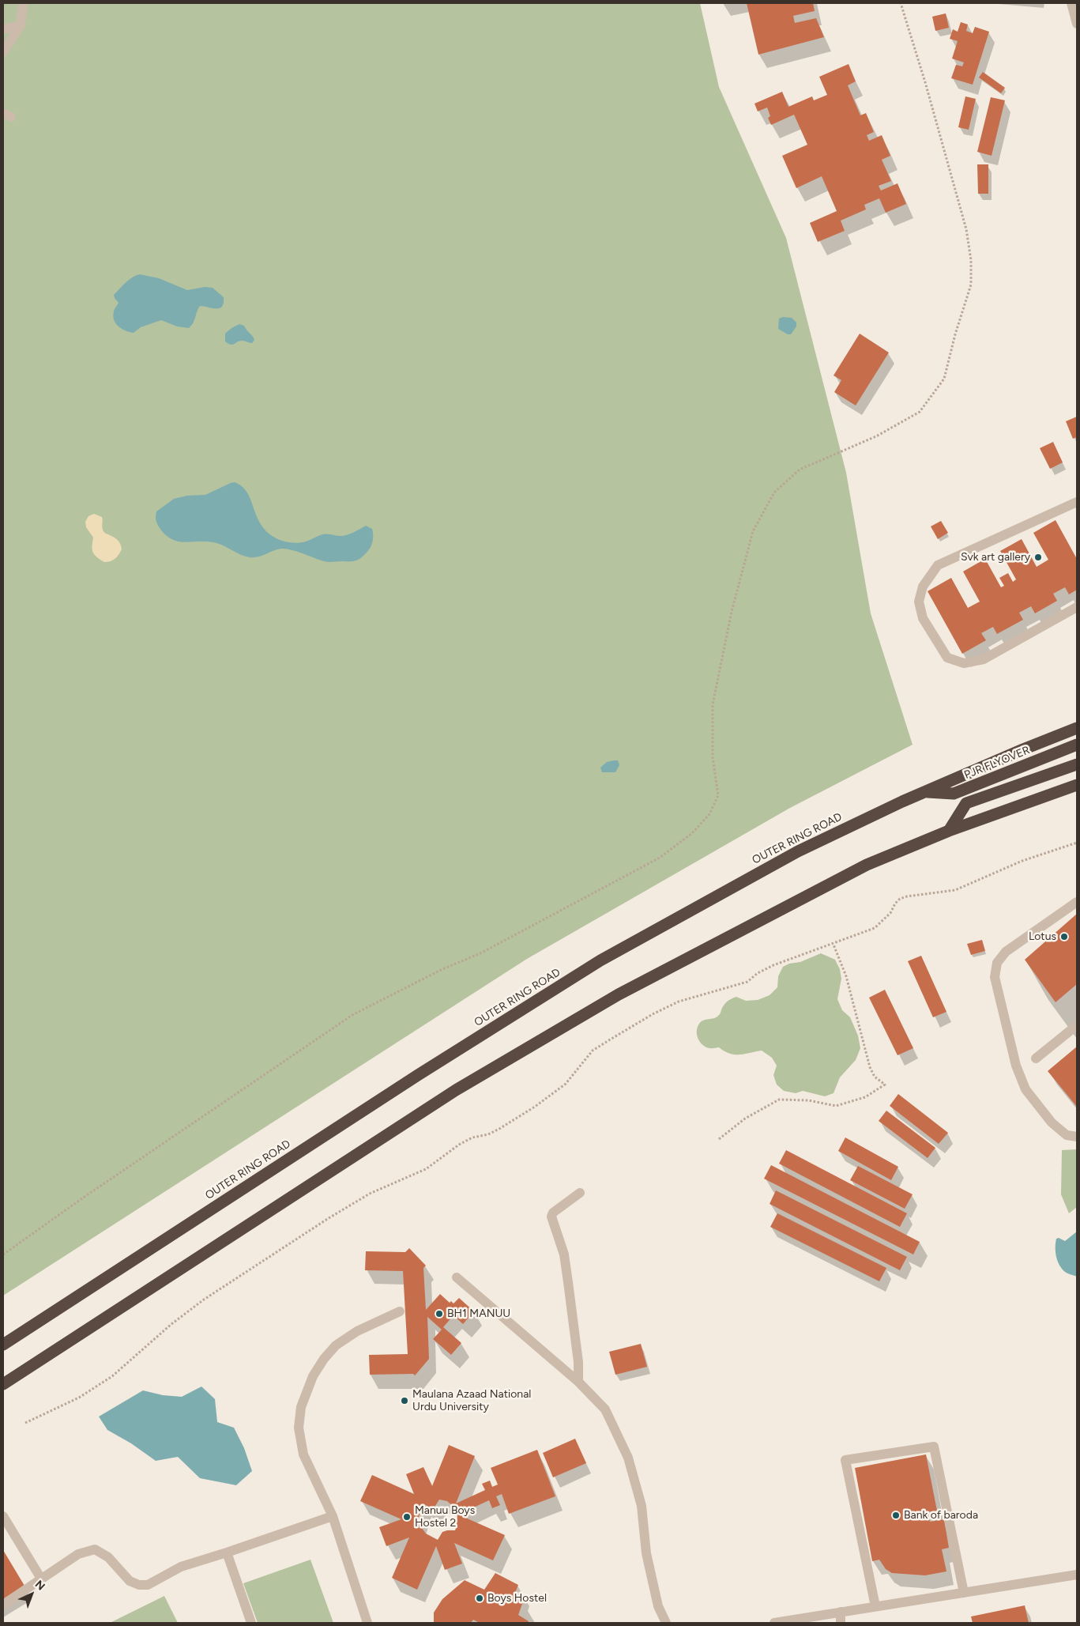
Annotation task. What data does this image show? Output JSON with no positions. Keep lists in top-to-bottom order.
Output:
{
  "streets": {
    "highway": ["PJR FLYOVER", "OUTER RING ROAD"]
  },
  "crossings": [
    ["PJR FLYOVER", "OUTER RING ROAD"]
  ],
  "places": [
    "Svk art gallery",
    "Lotus",
    "BH1 MANUU",
    "Maulana Azaad National Urdu University",
    "Bank of baroda",
    "Manuu Boys Hostel 2",
    "Boys Hostel"
  ],
  "north": "top right"
}
